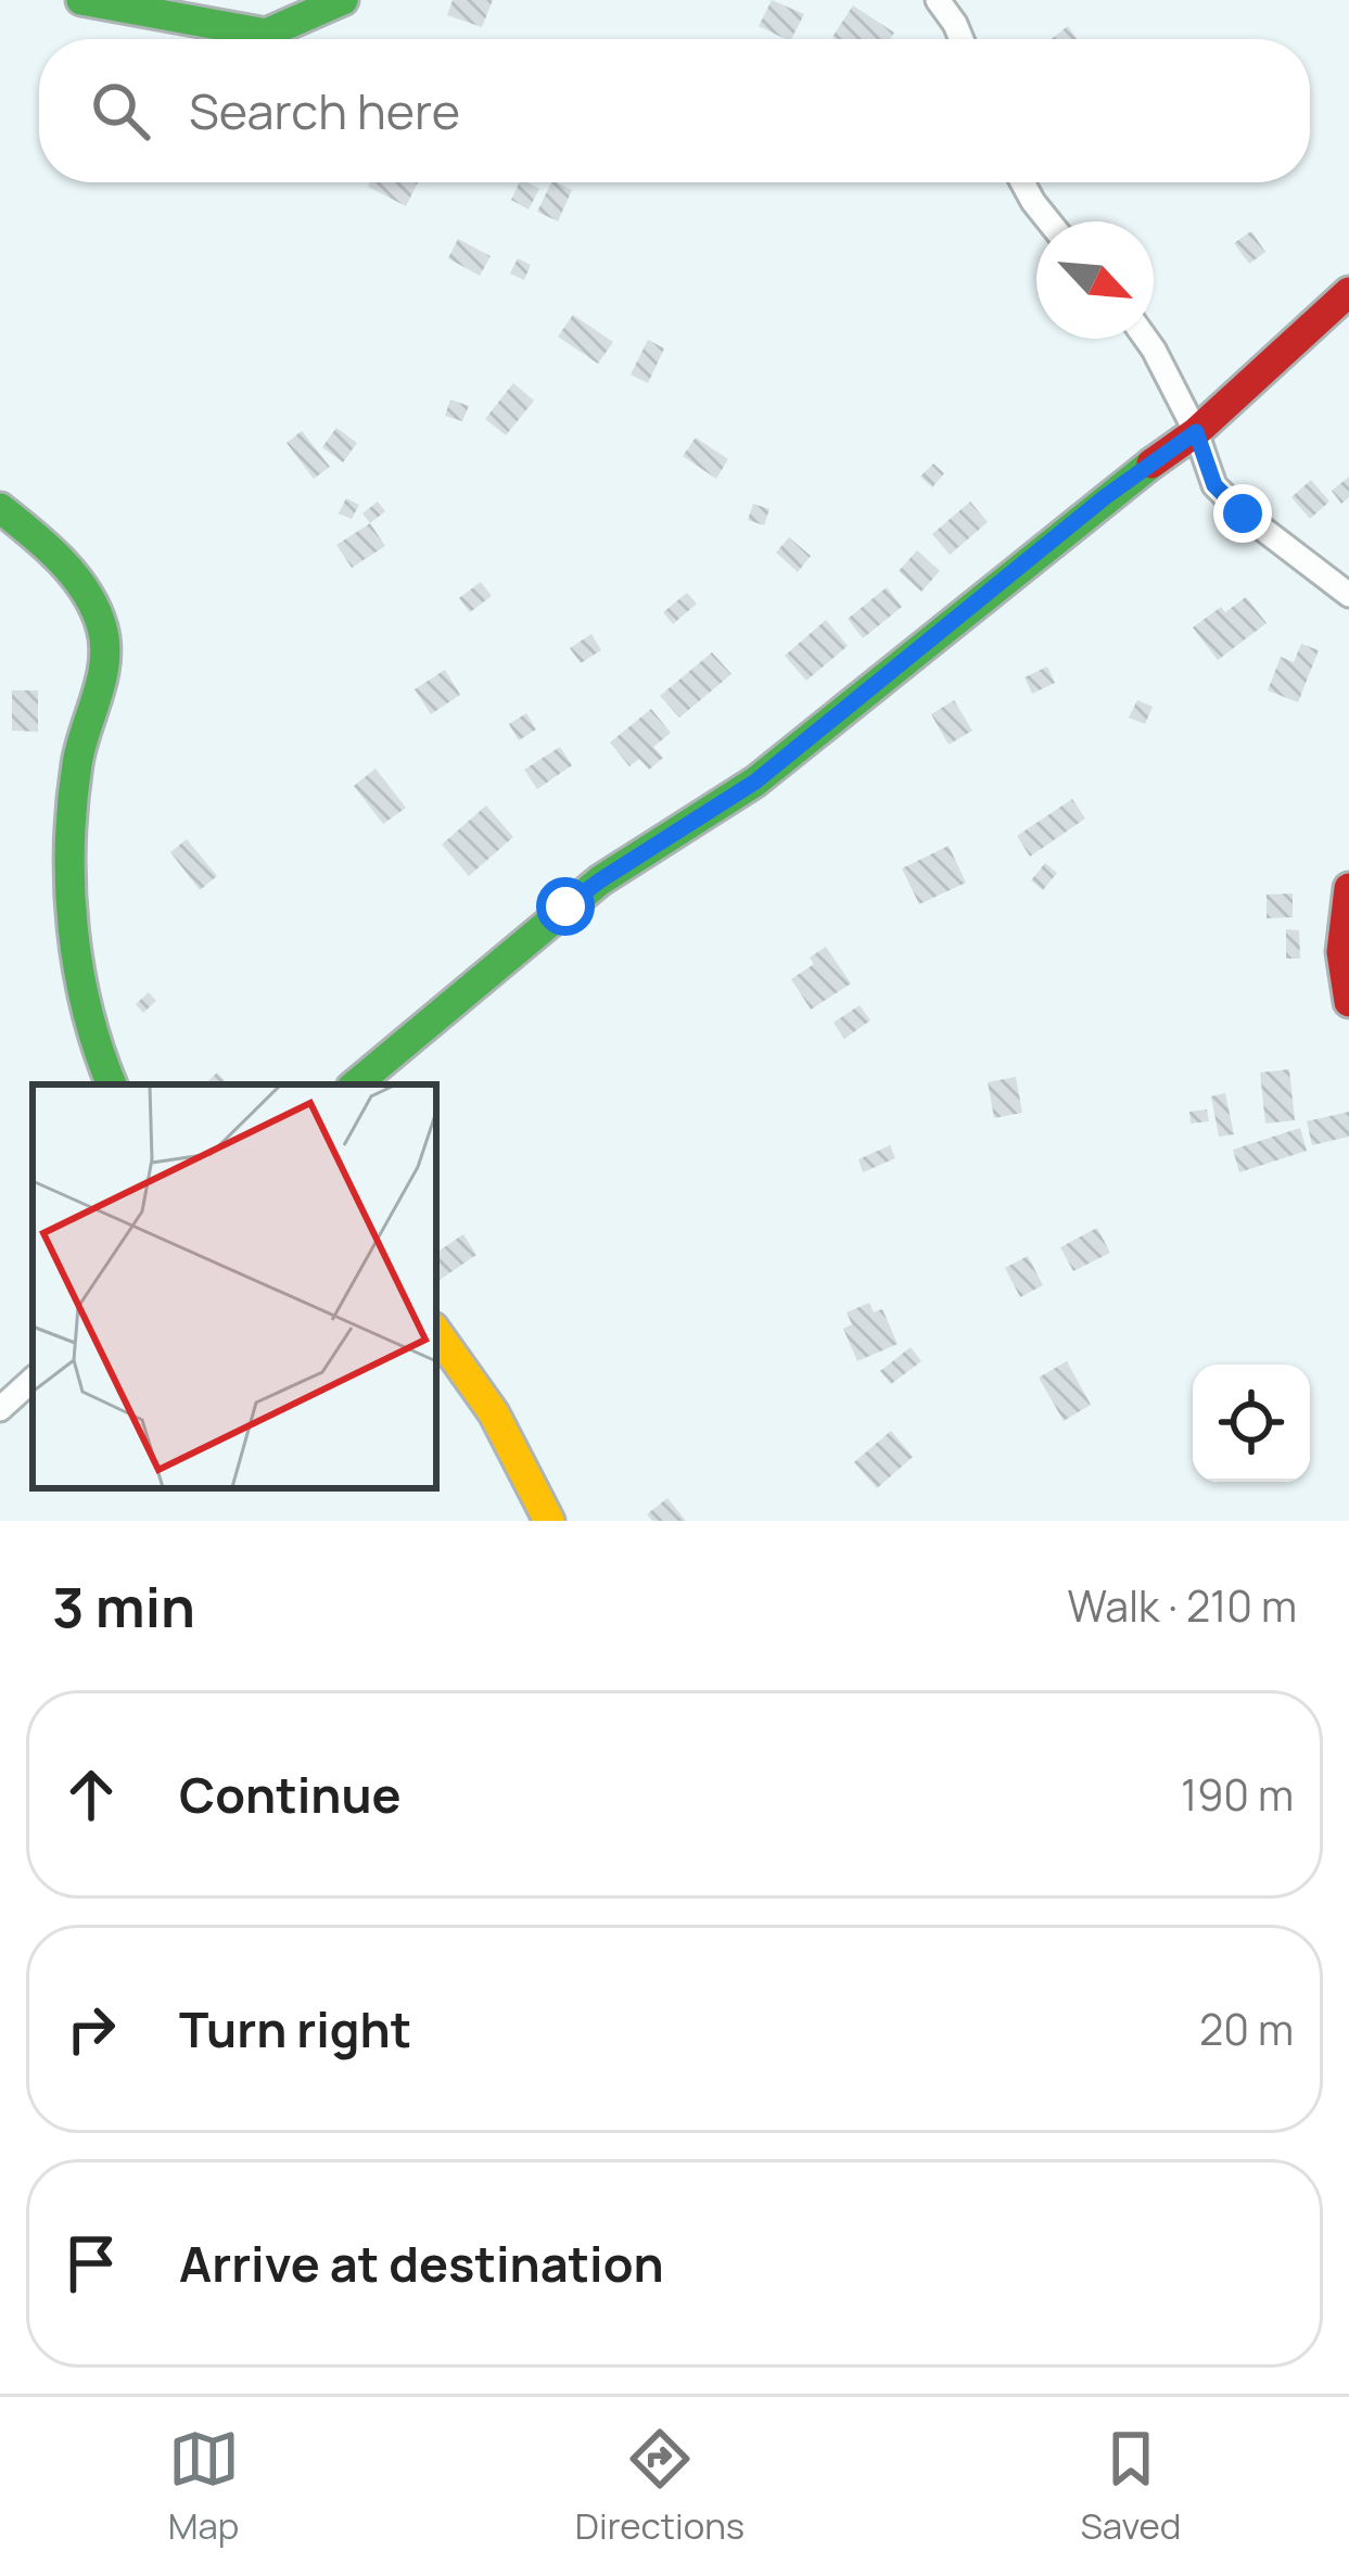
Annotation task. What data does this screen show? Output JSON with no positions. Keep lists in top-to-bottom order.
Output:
{
  "north": "bottom right",
  "page": {
    "search": "Search here",
    "heading": ["3 min", "Walk · 210 m"],
    "list": [
      ["Continue", "190 m"],
      ["Turn right", "20 m"],
      "Arrive at destination"
    ],
    "nav": ["Map", "Directions", "Saved"]
  }
}
